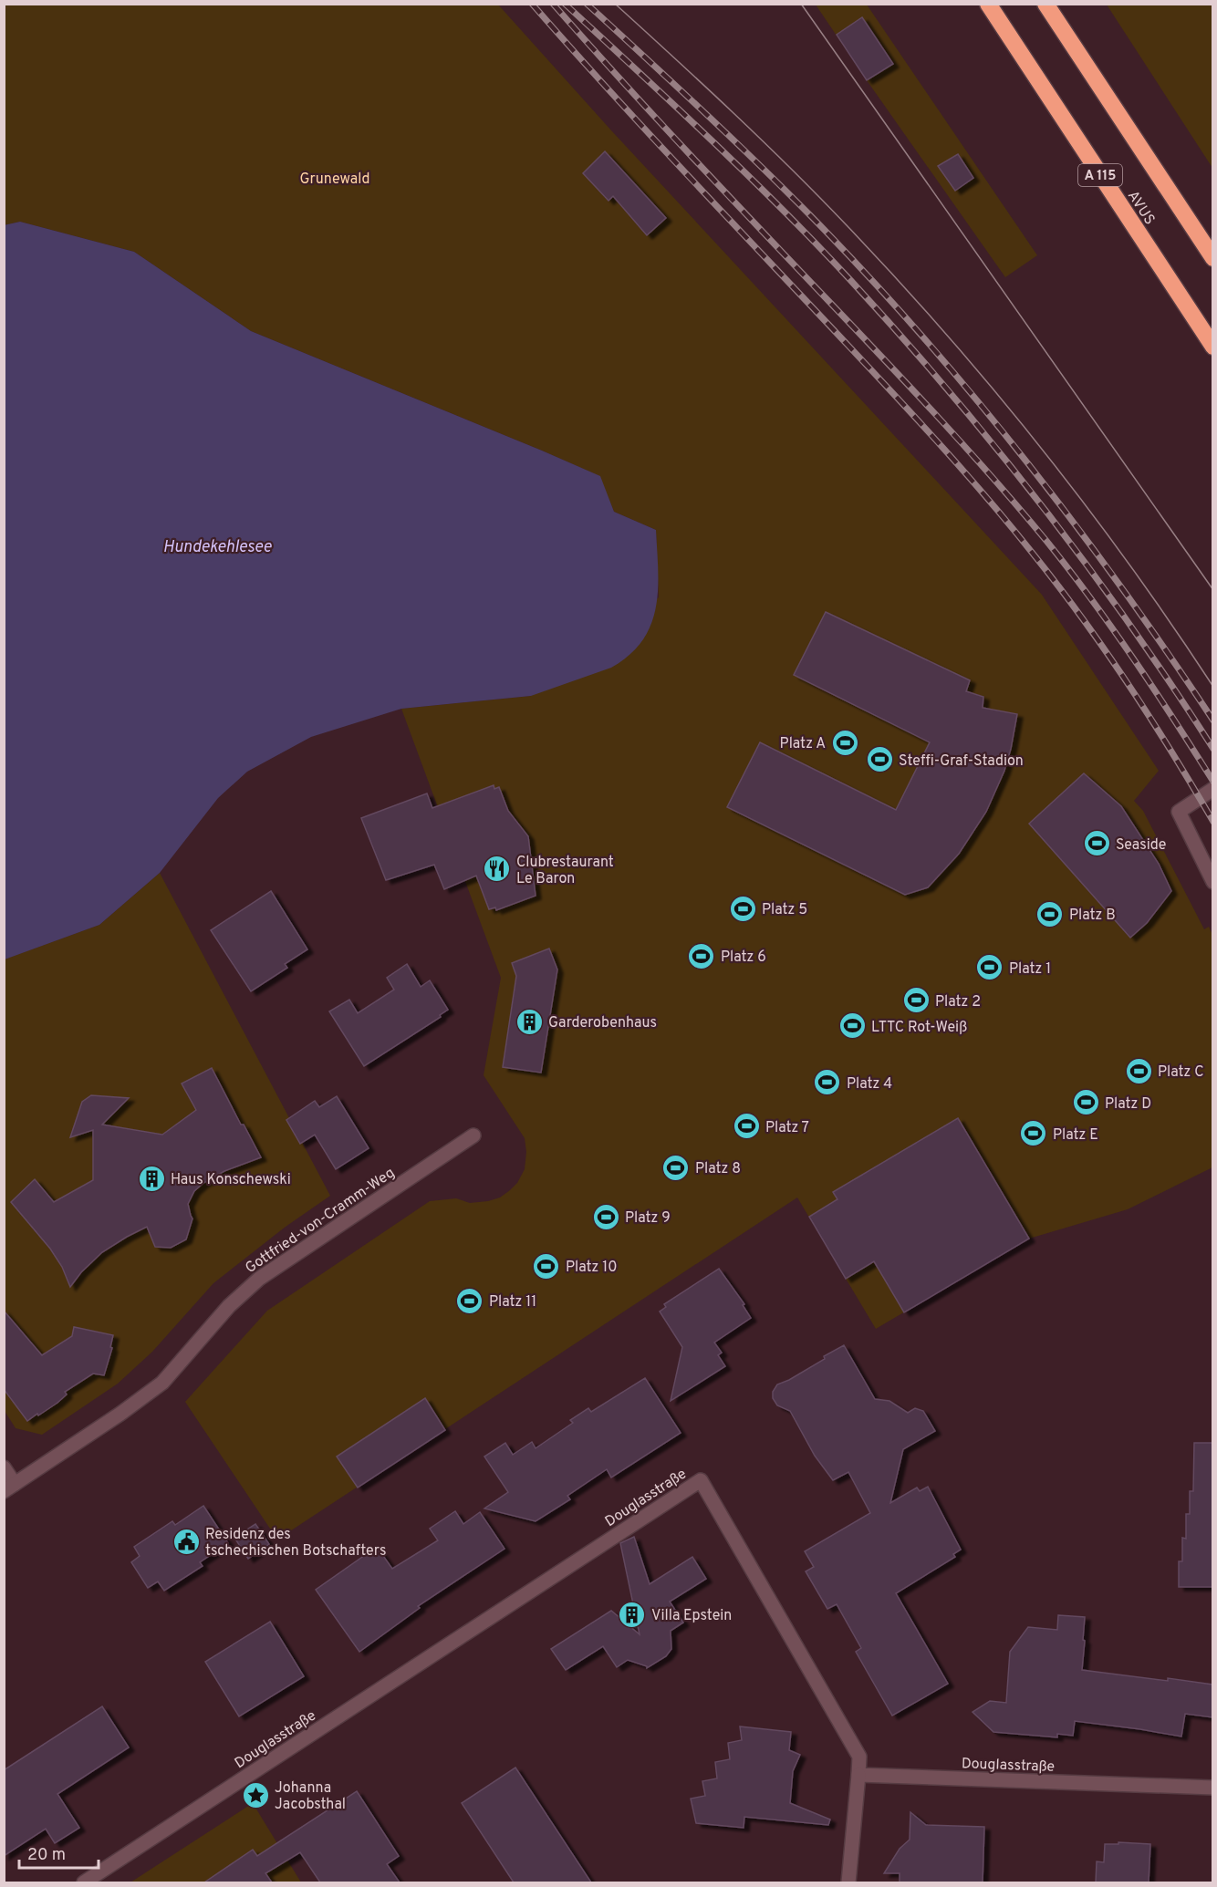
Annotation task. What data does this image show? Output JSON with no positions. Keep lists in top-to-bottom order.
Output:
{
  "streets": {
    "highway": ["A 115", "AVUS"],
    "street": ["Gottfried-von-Cramm-Weg", "Douglasstraße"]
  },
  "water": ["Hundekehlesee"],
  "parks": ["Grunewald"],
  "places": {
    "sports": [
      "Platz A",
      "Steffi-Graf-Stadion",
      "Seaside",
      "Platz 5",
      "Platz B",
      "Platz 6",
      "Platz 1",
      "Platz 2",
      "LTTC Rot-Weiß",
      "Platz C",
      "Platz 4",
      "Platz D",
      "Platz 7",
      "Platz E",
      "Platz 8",
      "Platz 9",
      "Platz 10",
      "Platz 11"
    ],
    "restaurant": ["Clubrestaurant Le Baron"],
    "building": ["Garderobenhaus", "Haus Konschewski", "Villa Epstein"],
    "public building": ["Residenz des tschechischen Botschafters"],
    "place": ["Johanna Jacobsthal"]
  },
  "scale_bar": "20 m"
}
